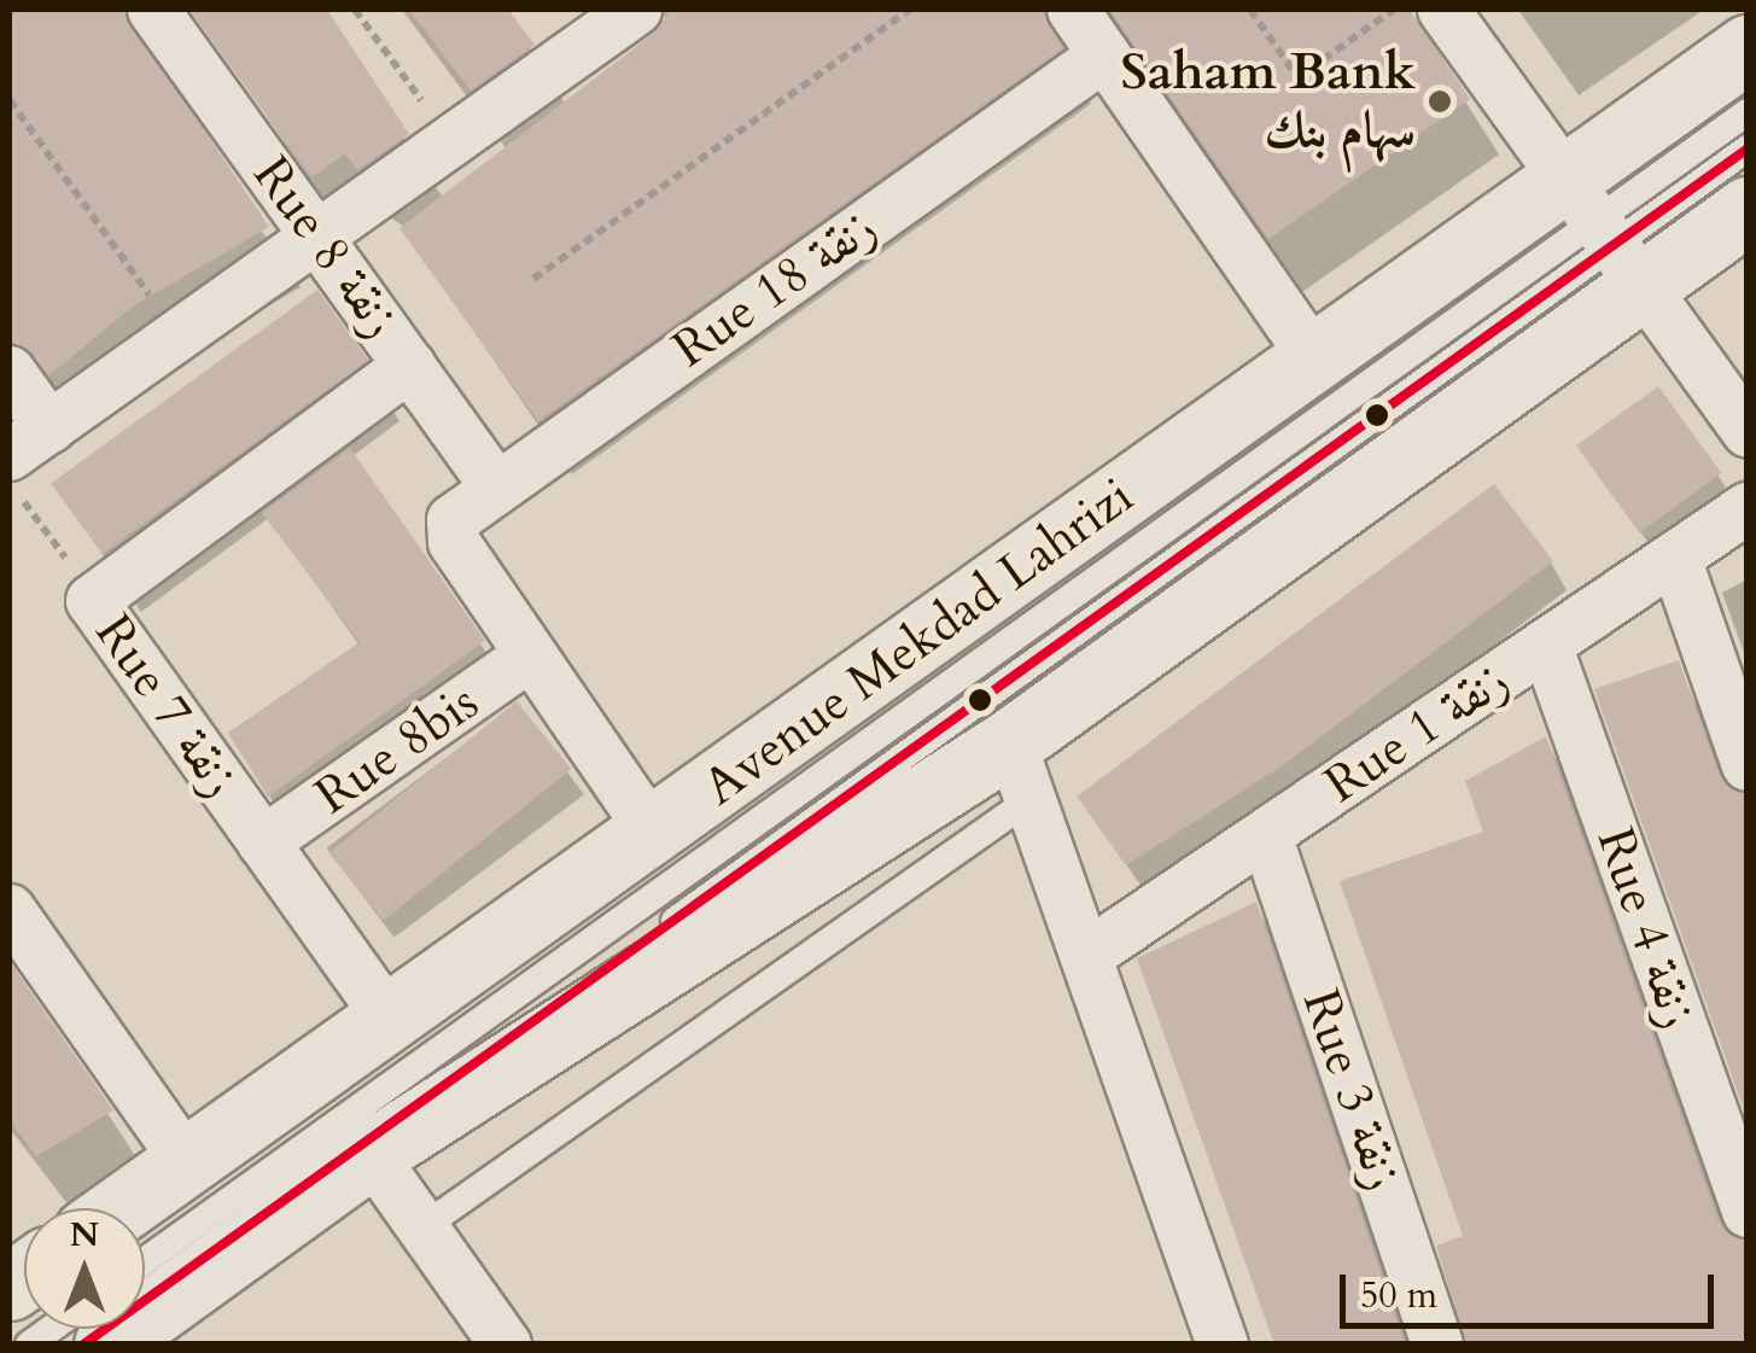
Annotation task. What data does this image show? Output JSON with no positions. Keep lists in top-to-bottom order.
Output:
{
  "streets": {
    "main road": ["Avenue Mekdad Lahrizi"],
    "street": [
      "Rue 8 زنقة",
      "Rue 18 زنقة",
      "Rue 7 زنقة",
      "Rue 1 زنقة",
      "Rue 8bis",
      "Rue 4 زنقة",
      "Rue 3 زنقة"
    ]
  },
  "crossings": [
    ["Rue 8 زنقة", "Rue 18 زنقة"],
    ["Rue 8 زنقة", "Rue 7 زنقة"],
    ["Rue 18 زنقة", "Rue 8bis"],
    ["Avenue Mekdad Lahrizi", "Rue 7 زنقة"],
    ["Rue 7 زنقة", "Rue 8bis"],
    ["Rue 1 زنقة", "Rue 4 زنقة"],
    ["Rue 1 زنقة", "Rue 3 زنقة"]
  ],
  "places": ["Saham Bank سهام بنك"],
  "scale_bar": "50 m",
  "north": "top"
}
